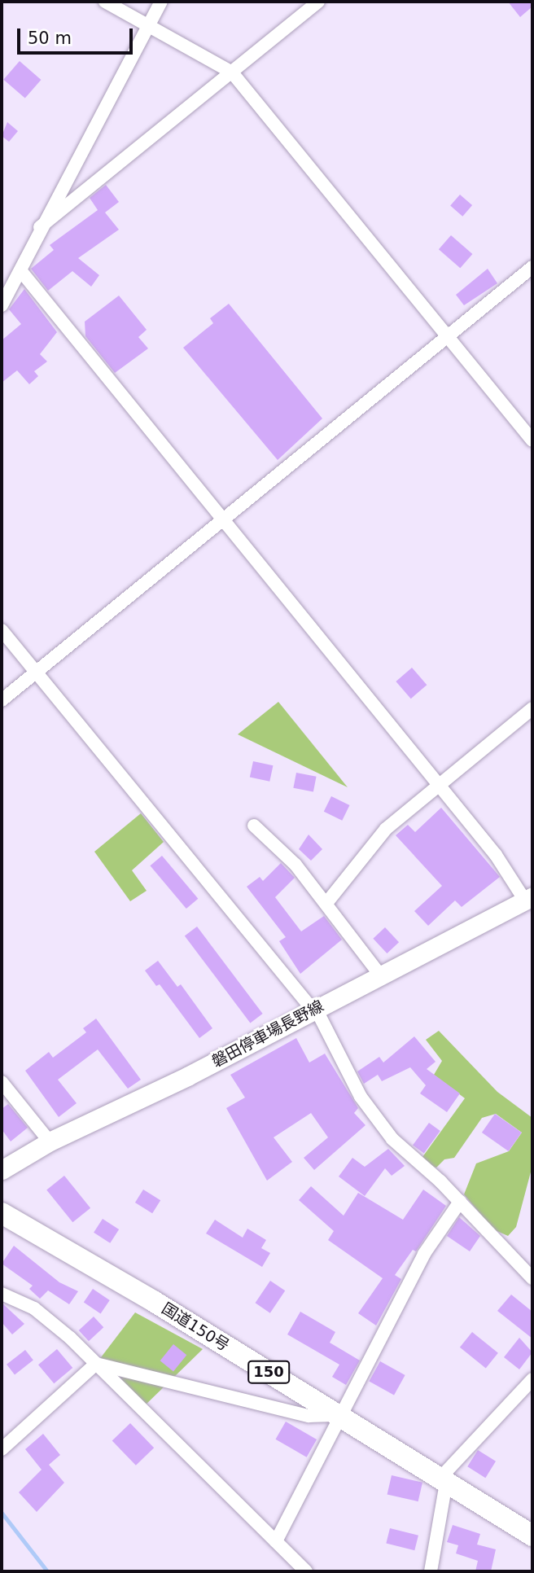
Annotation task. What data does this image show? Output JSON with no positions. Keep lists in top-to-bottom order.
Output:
{
  "streets": {
    "highway": ["国道150号", "150"],
    "main road": ["磐田停車場長野線"]
  },
  "scale_bar": "50 m"
}
